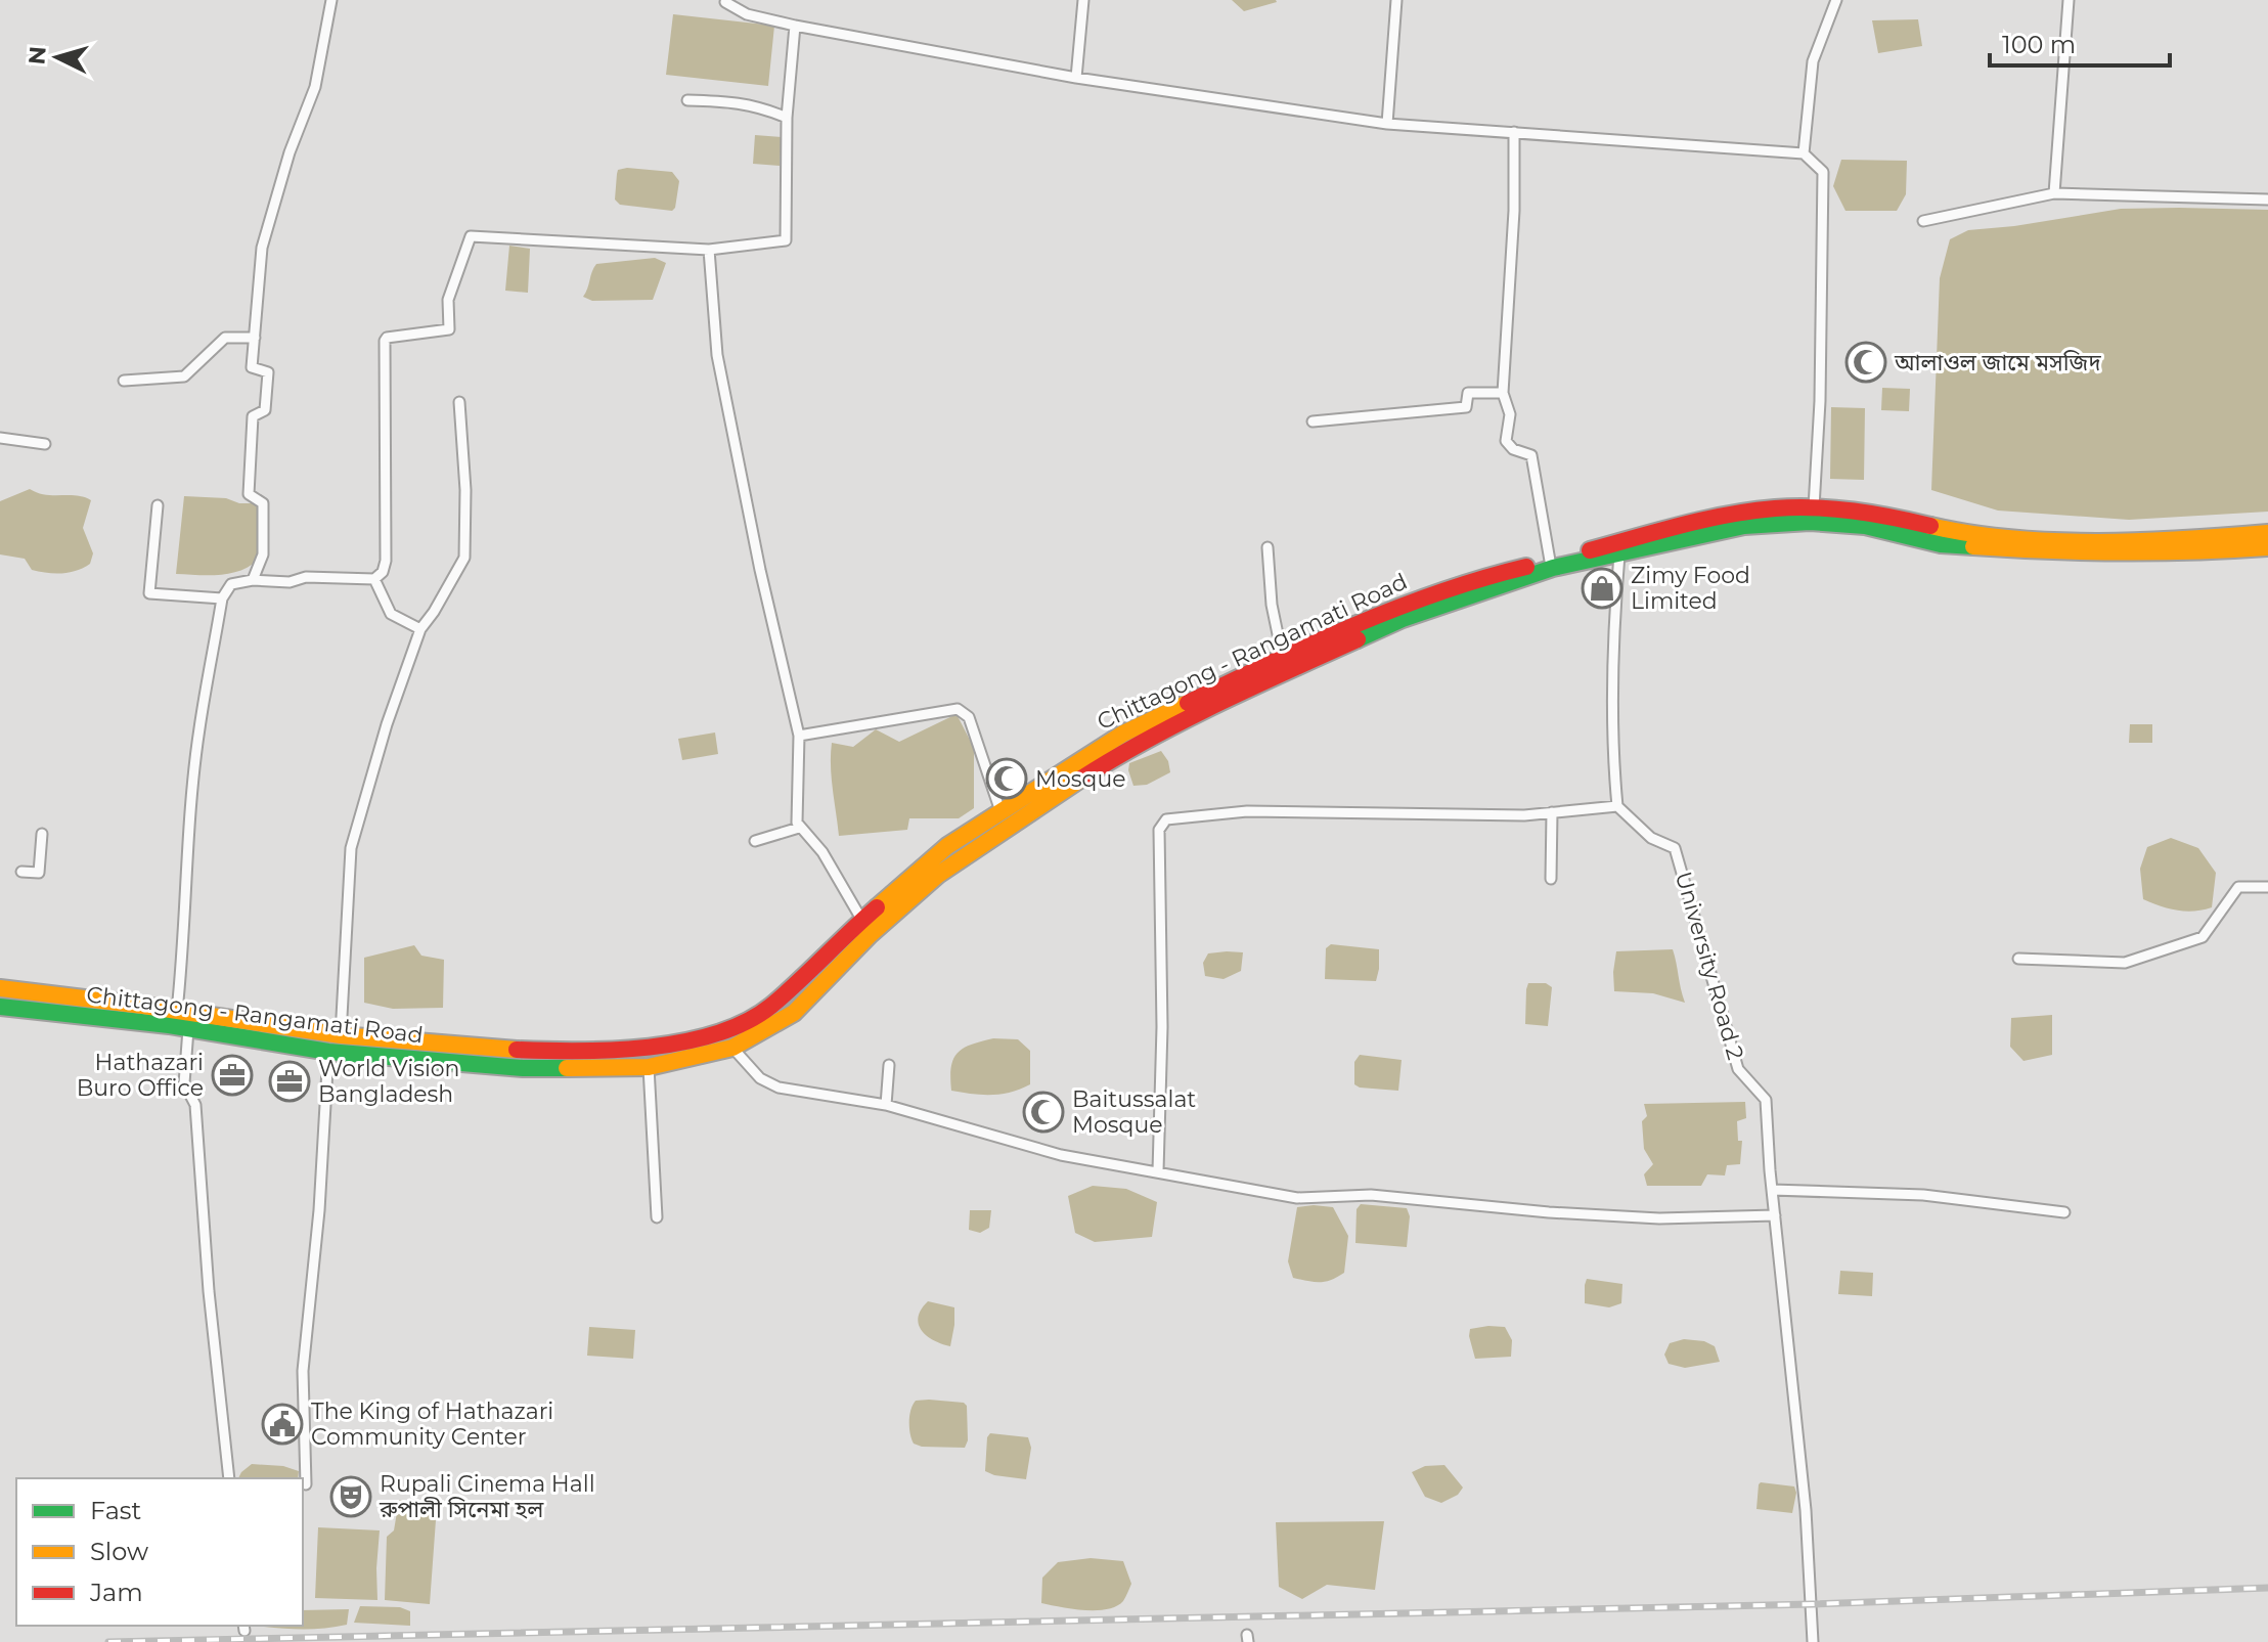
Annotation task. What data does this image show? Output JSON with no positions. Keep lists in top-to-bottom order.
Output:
{
  "streets": {
    "highway": ["Chittagong - Rangamati Road"],
    "street": ["University Road 2"]
  },
  "places": {
    "mosque": ["আলাওল জামে মসজিদ", "Mosque", "Baitussalat Mosque"],
    "shop": ["Zimy Food Limited"],
    "office": ["Hathazari Buro Office", "World Vision Bangladesh"],
    "public building": ["The King of Hathazari Community Center"],
    "theatre": ["Rupali Cinema Hall রুপালী সিনেমা হল"]
  },
  "legend": ["Fast", "Slow", "Jam"],
  "scale_bar": "100 m",
  "north": "left"
}
